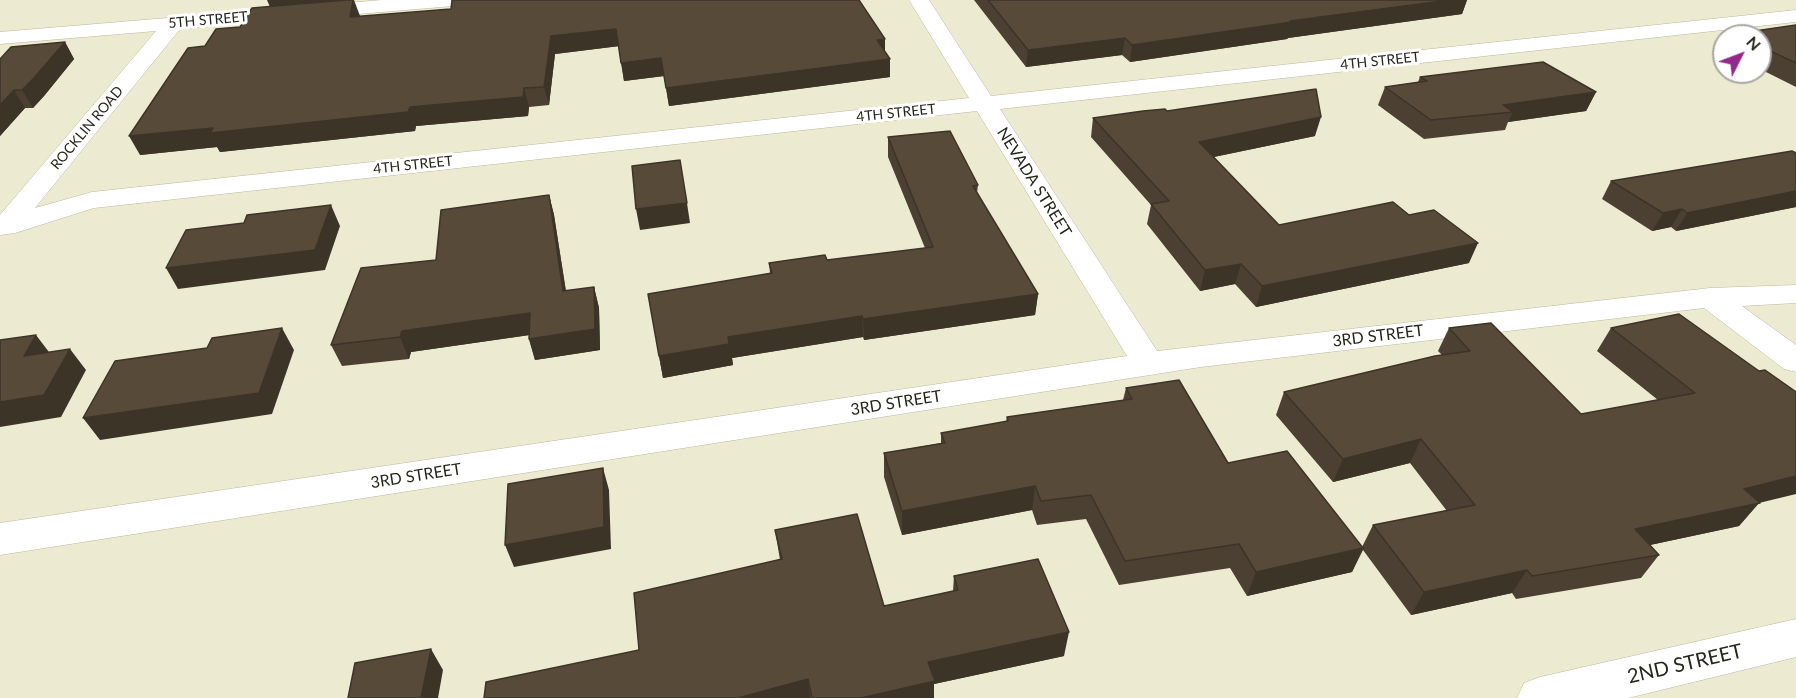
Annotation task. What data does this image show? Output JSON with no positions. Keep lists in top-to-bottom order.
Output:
{
  "streets": {
    "street": [
      "5TH STREET",
      "4TH STREET",
      "ROCKLIN ROAD",
      "NEVADA STREET",
      "3RD STREET",
      "2ND STREET"
    ]
  },
  "crossings": [
    ["5TH STREET", "ROCKLIN ROAD"],
    ["4TH STREET", "ROCKLIN ROAD"],
    ["4TH STREET", "NEVADA STREET"],
    ["NEVADA STREET", "3RD STREET"]
  ],
  "north": "top right"
}
